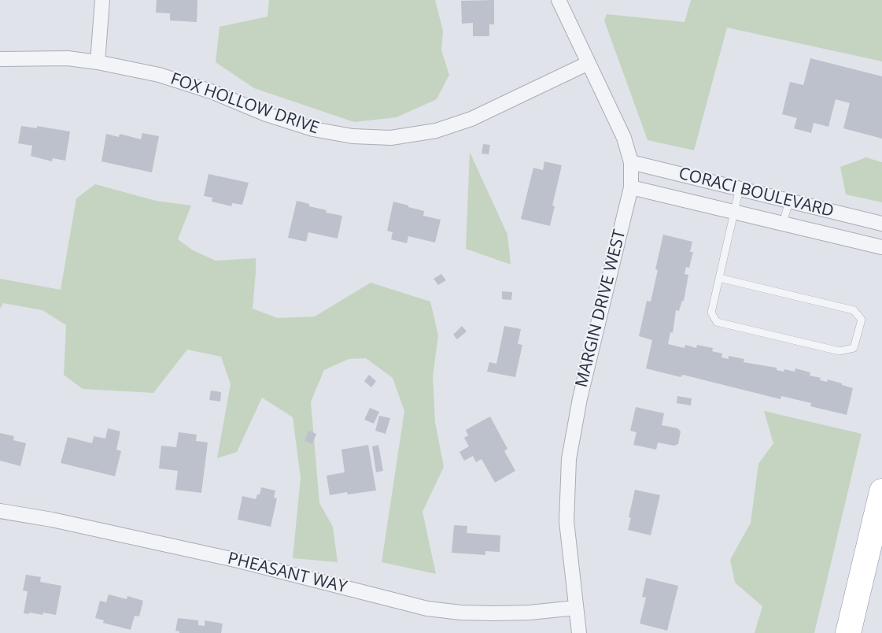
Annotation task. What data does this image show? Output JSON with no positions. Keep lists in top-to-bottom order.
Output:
{
  "streets": {
    "street": [
      "FOX HOLLOW DRIVE",
      "CORACI BOULEVARD",
      "MARGIN DRIVE WEST",
      "PHEASANT WAY"
    ]
  },
  "crossings": [
    ["FOX HOLLOW DRIVE", "MARGIN DRIVE WEST"],
    ["CORACI BOULEVARD", "MARGIN DRIVE WEST"],
    ["MARGIN DRIVE WEST", "PHEASANT WAY"]
  ]
}
